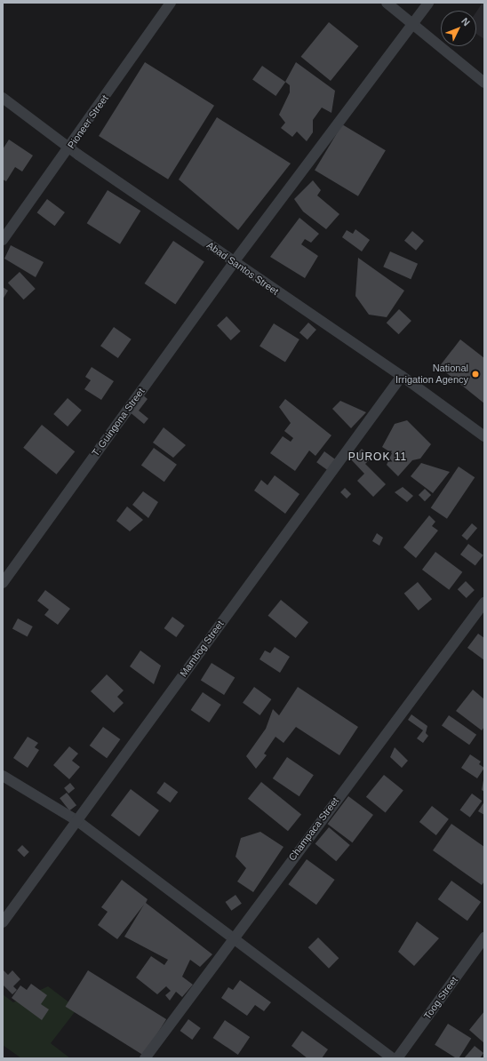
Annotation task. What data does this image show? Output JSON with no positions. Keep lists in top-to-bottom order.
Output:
{
  "streets": {
    "street": [
      "Pioneer Street",
      "Abad Santos Street",
      "T. Guingona Street",
      "Mambog Street",
      "Champaca Street",
      "Toog Street"
    ]
  },
  "crossings": [
    ["Pioneer Street", "Abad Santos Street"],
    ["Abad Santos Street", "T. Guingona Street"],
    ["Abad Santos Street", "Mambog Street"]
  ],
  "districts": ["PUROK 11"],
  "places": ["National Irrigation Agency"],
  "north": "top right"
}
